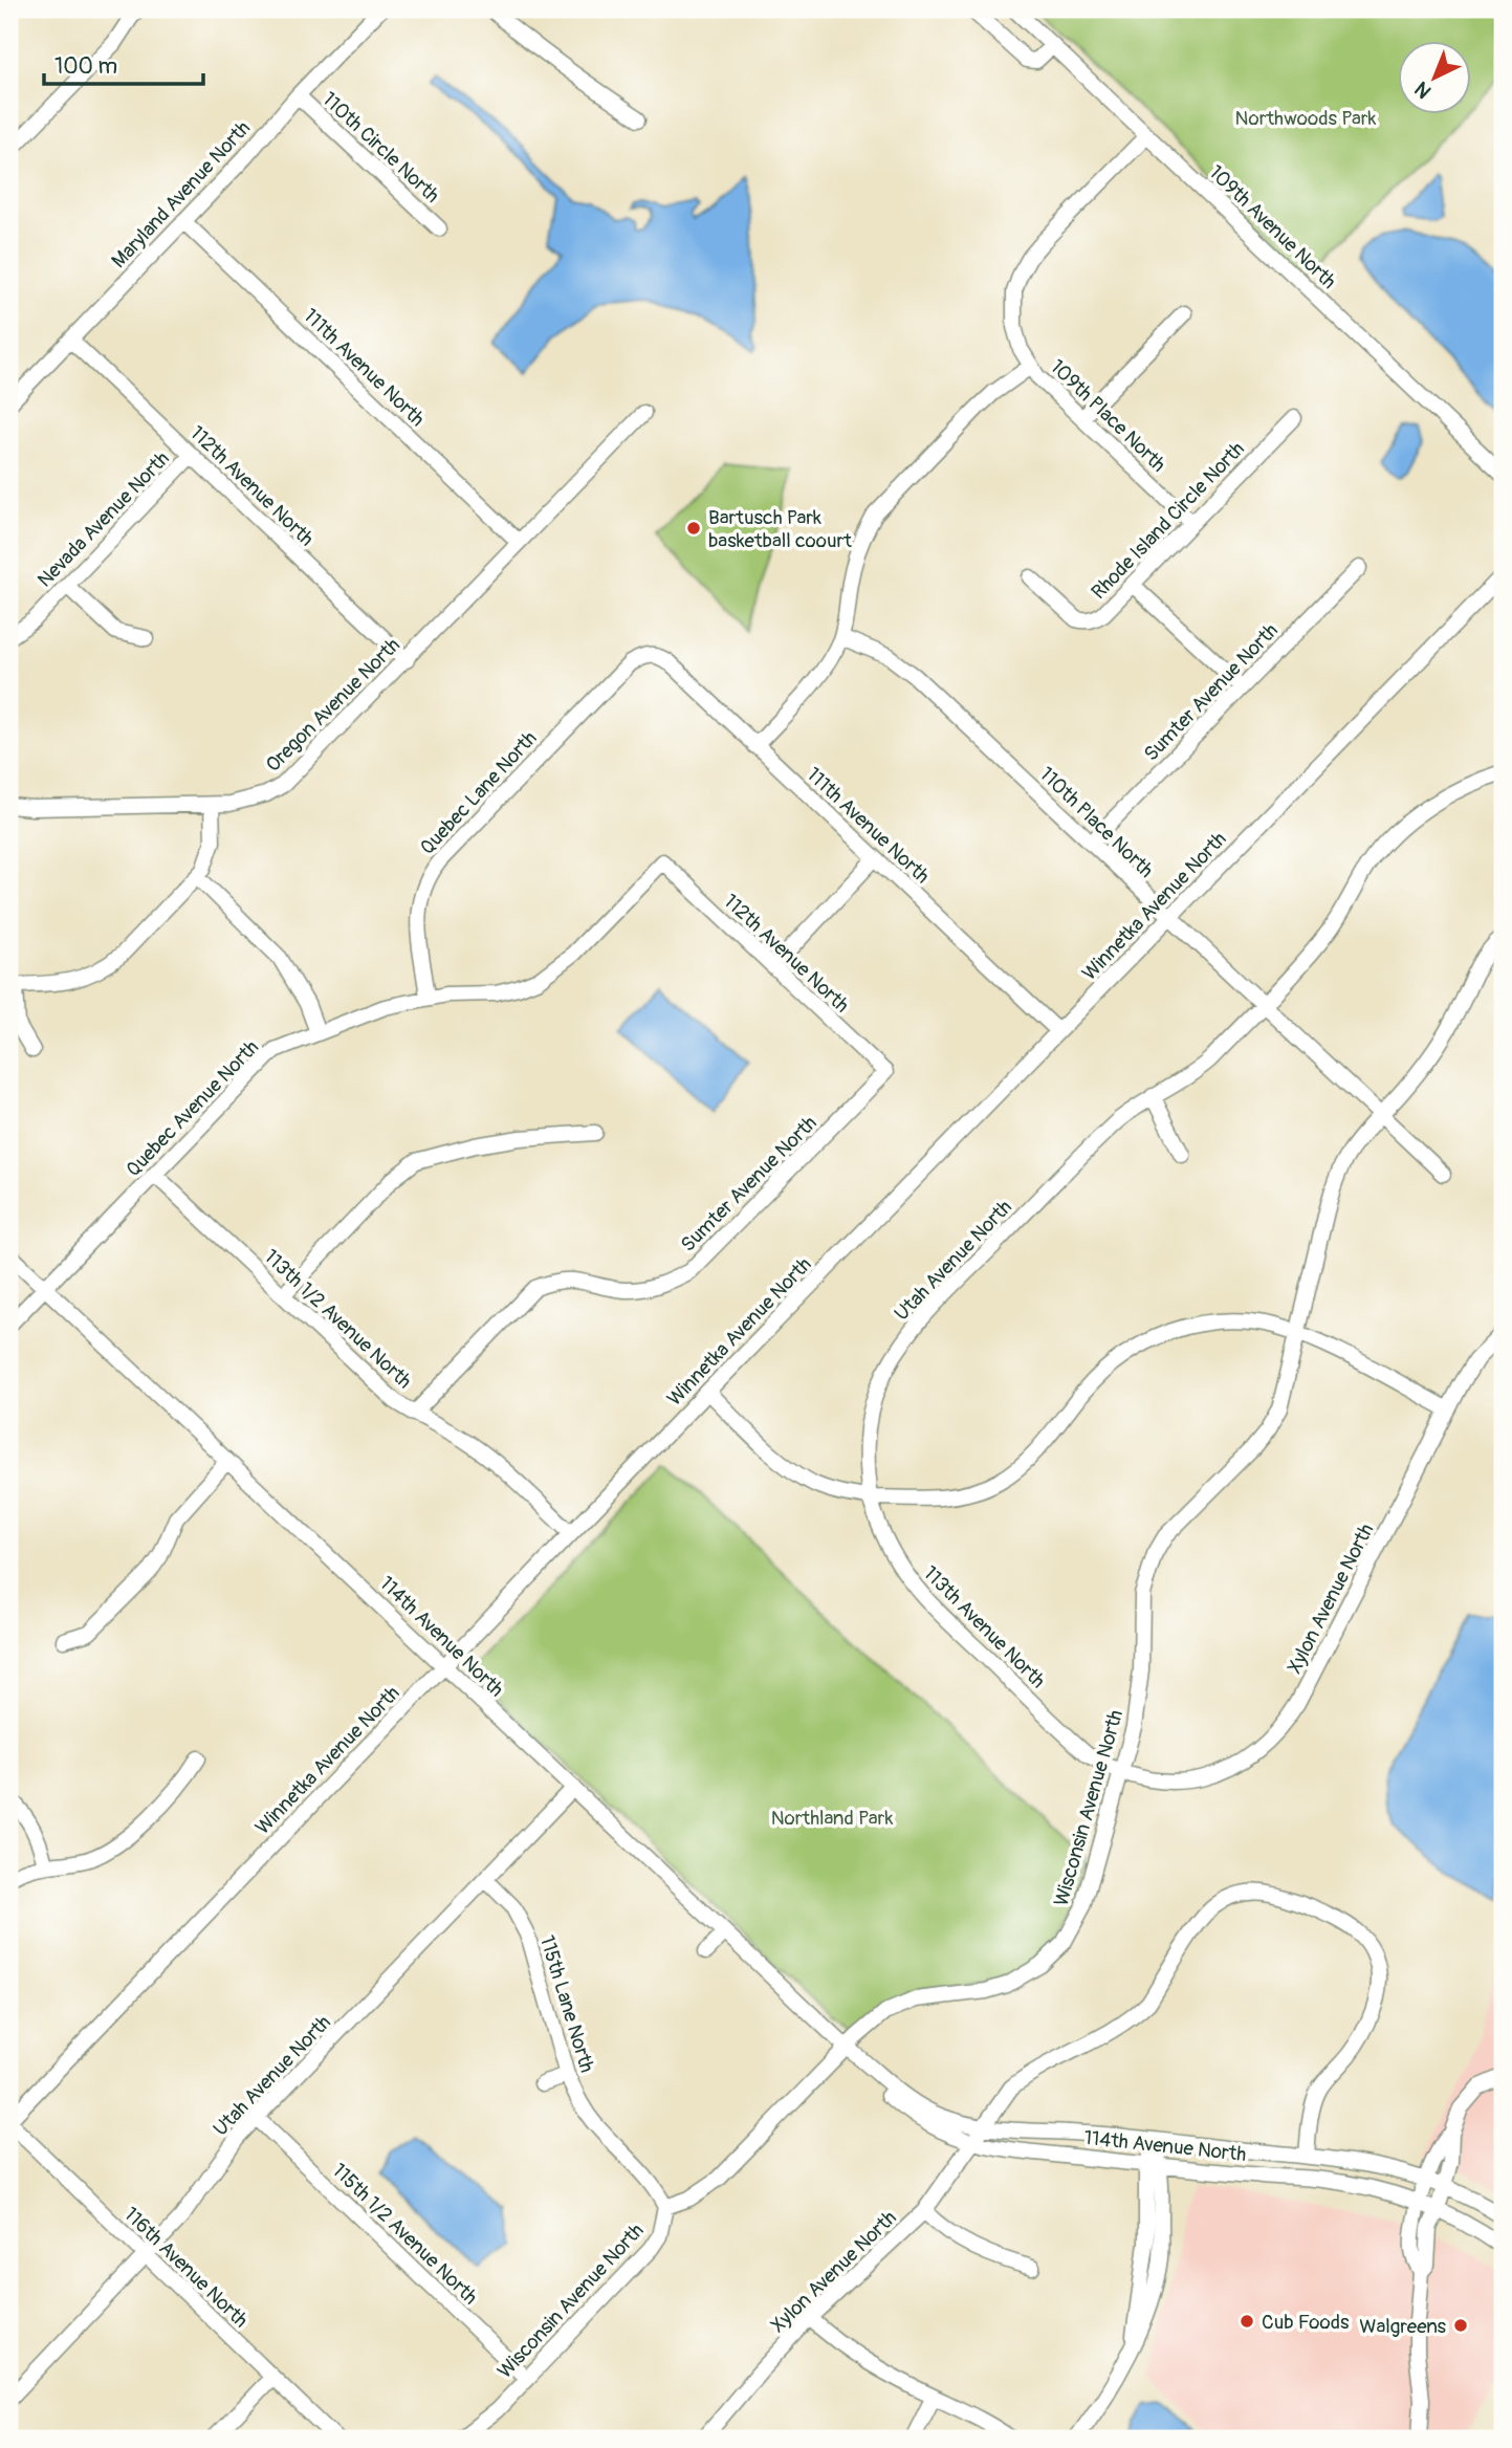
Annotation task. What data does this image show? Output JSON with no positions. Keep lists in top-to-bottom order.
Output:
{
  "streets": {
    "street": [
      "110th Circle North",
      "Maryland Avenue North",
      "109th Avenue North",
      "111th Avenue North",
      "109th Place North",
      "112th Avenue North",
      "Nevada Avenue North",
      "Rhode Island Circle North",
      "Sumter Avenue North",
      "Oregon Avenue North",
      "Quebec Lane North",
      "110th Place North",
      "Winnetka Avenue North",
      "Quebec Avenue North",
      "Utah Avenue North",
      "113th 1/2 Avenue North",
      "Xylon Avenue North",
      "113th Avenue North",
      "114th Avenue North",
      "Wisconsin Avenue North",
      "115th Lane North",
      "115th 1/2 Avenue North",
      "116th Avenue North"
    ]
  },
  "crossings": [
    ["110th Circle North", "Maryland Avenue North"],
    ["Maryland Avenue North", "111th Avenue North"],
    ["Maryland Avenue North", "112th Avenue North"],
    ["111th Avenue North", "Oregon Avenue North"],
    ["111th Avenue North", "Quebec Lane North"],
    ["111th Avenue North", "Winnetka Avenue North"],
    ["109th Place North", "Rhode Island Circle North"],
    ["112th Avenue North", "Nevada Avenue North"],
    ["112th Avenue North", "Sumter Avenue North"],
    ["112th Avenue North", "Oregon Avenue North"],
    ["112th Avenue North", "Quebec Avenue North"],
    ["Sumter Avenue North", "110th Place North"],
    ["Sumter Avenue North", "113th 1/2 Avenue North"],
    ["Quebec Lane North", "Quebec Avenue North"],
    ["110th Place North", "Winnetka Avenue North"],
    ["110th Place North", "Utah Avenue North"],
    ["110th Place North", "Wisconsin Avenue North"],
    ["Winnetka Avenue North", "113th 1/2 Avenue North"],
    ["Winnetka Avenue North", "114th Avenue North"],
    ["Winnetka Avenue North", "116th Avenue North"],
    ["Quebec Avenue North", "113th 1/2 Avenue North"],
    ["Quebec Avenue North", "114th Avenue North"],
    ["Utah Avenue North", "113th Avenue North"],
    ["Utah Avenue North", "114th Avenue North"],
    ["Utah Avenue North", "115th Lane North"],
    ["Utah Avenue North", "115th 1/2 Avenue North"],
    ["Utah Avenue North", "116th Avenue North"],
    ["Xylon Avenue North", "113th Avenue North"],
    ["Xylon Avenue North", "114th Avenue North"],
    ["Xylon Avenue North", "Wisconsin Avenue North"],
    ["113th Avenue North", "Wisconsin Avenue North"],
    ["114th Avenue North", "Wisconsin Avenue North"],
    ["Wisconsin Avenue North", "115th Lane North"],
    ["Wisconsin Avenue North", "115th 1/2 Avenue North"]
  ],
  "parks": ["Northwoods Park", "Northland Park"],
  "places": ["Bartusch Park basketball coourt", "Cub Foods", "Walgreens"],
  "scale_bar": "100 m",
  "north": "bottom left"
}
